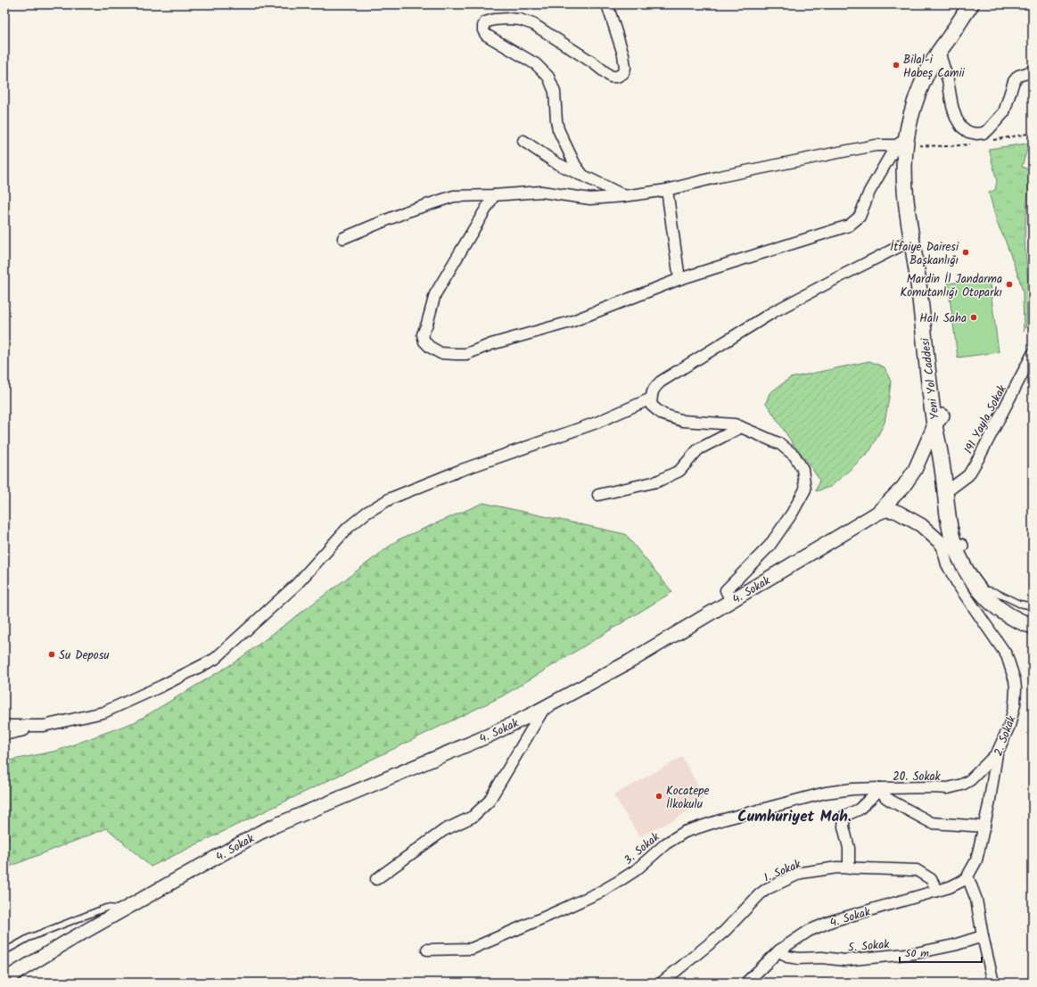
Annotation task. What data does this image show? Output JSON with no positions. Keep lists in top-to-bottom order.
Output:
{
  "streets": {
    "main road": ["Yeni Yol Caddesi"],
    "street": [
      "191 Yayla Sokak",
      "4. Sokak",
      "2. Sokak",
      "20. Sokak",
      "3. Sokak",
      "1. Sokak",
      "5. Sokak"
    ]
  },
  "crossings": [
    ["Yeni Yol Caddesi", "191 Yayla Sokak"],
    ["Yeni Yol Caddesi", "4. Sokak"],
    ["Yeni Yol Caddesi", "2. Sokak"],
    ["4. Sokak", "2. Sokak"],
    ["4. Sokak", "1. Sokak"],
    ["4. Sokak", "5. Sokak"],
    ["2. Sokak", "20. Sokak"],
    ["20. Sokak", "3. Sokak"],
    ["20. Sokak", "1. Sokak"]
  ],
  "districts": ["Cumhuriyet Mah."],
  "places": [
    "Bilal-i Habeş Camii",
    "İtfaiye Dairesi Başkanlığı",
    "Mardin İl Jandarma Komutanlığı Otoparkı",
    "Halı Saha",
    "Su Deposu",
    "Kocatepe İlkokulu"
  ],
  "scale_bar": "50 m"
}
